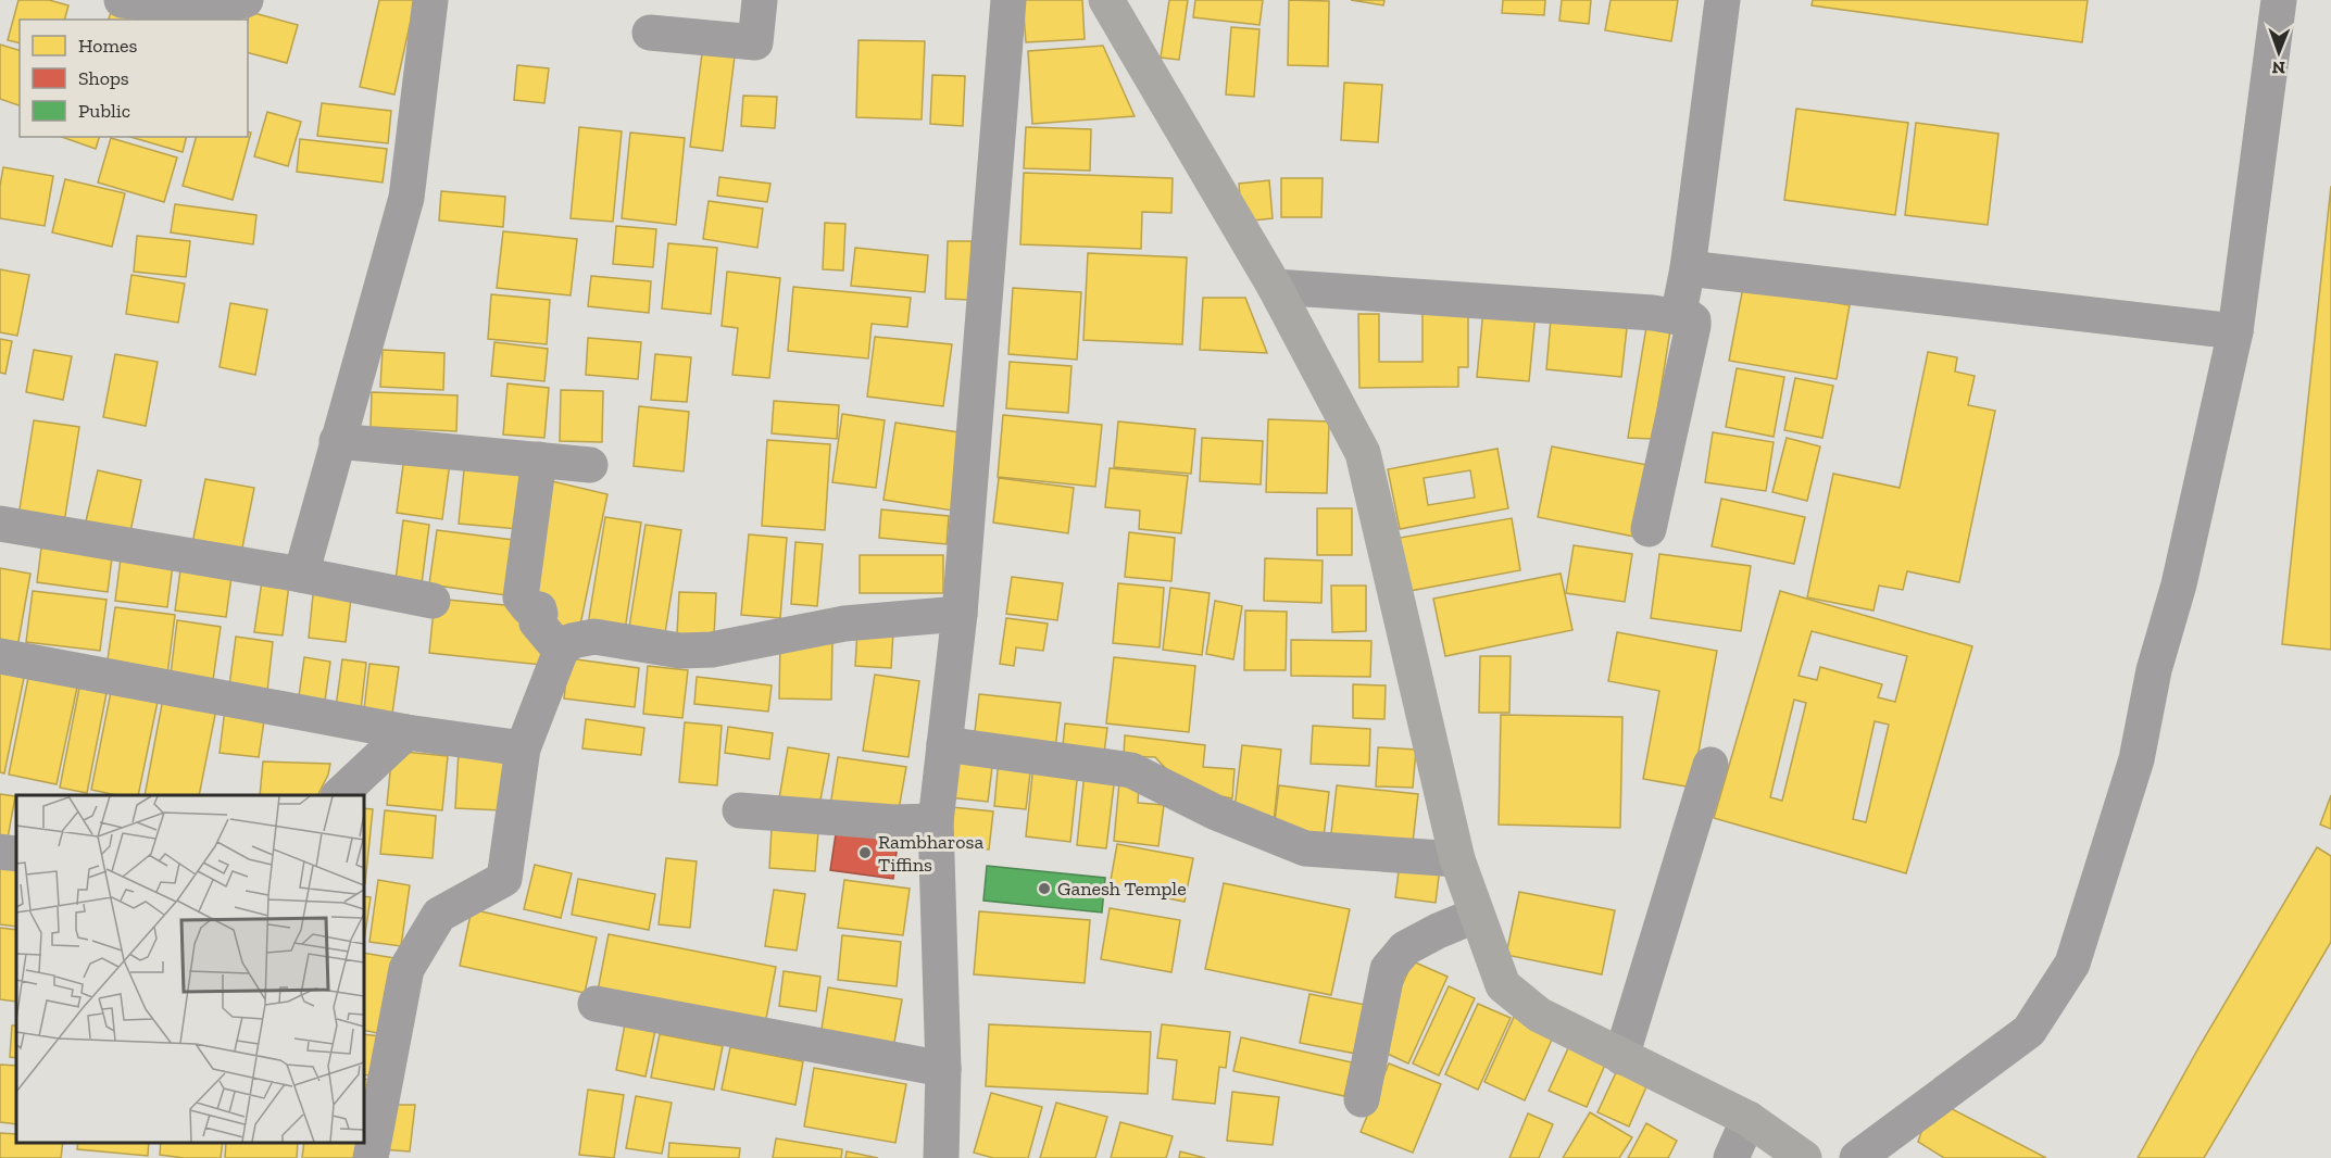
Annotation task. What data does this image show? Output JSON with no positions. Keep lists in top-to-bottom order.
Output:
{
  "places": ["Rambharosa Tiffins", "Ganesh Temple"],
  "legend": ["Homes", "Shops", "Public"],
  "north": "bottom"
}
